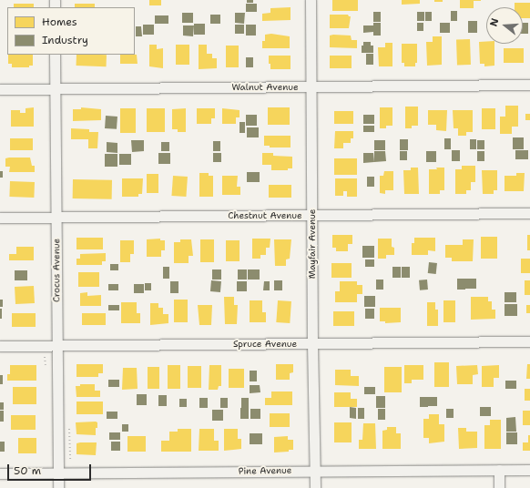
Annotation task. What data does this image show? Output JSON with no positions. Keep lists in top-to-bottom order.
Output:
{
  "streets": {
    "street": [
      "Walnut Avenue",
      "Chestnut Avenue",
      "Mayfair Avenue",
      "Crocus Avenue",
      "Spruce Avenue",
      "Pine Avenue"
    ]
  },
  "crossings": [
    ["Walnut Avenue", "Mayfair Avenue"],
    ["Walnut Avenue", "Crocus Avenue"],
    ["Chestnut Avenue", "Mayfair Avenue"],
    ["Chestnut Avenue", "Crocus Avenue"],
    ["Mayfair Avenue", "Spruce Avenue"],
    ["Mayfair Avenue", "Pine Avenue"],
    ["Crocus Avenue", "Spruce Avenue"],
    ["Crocus Avenue", "Pine Avenue"]
  ],
  "legend": ["Homes", "Industry"],
  "scale_bar": "50 m",
  "north": "left"
}
